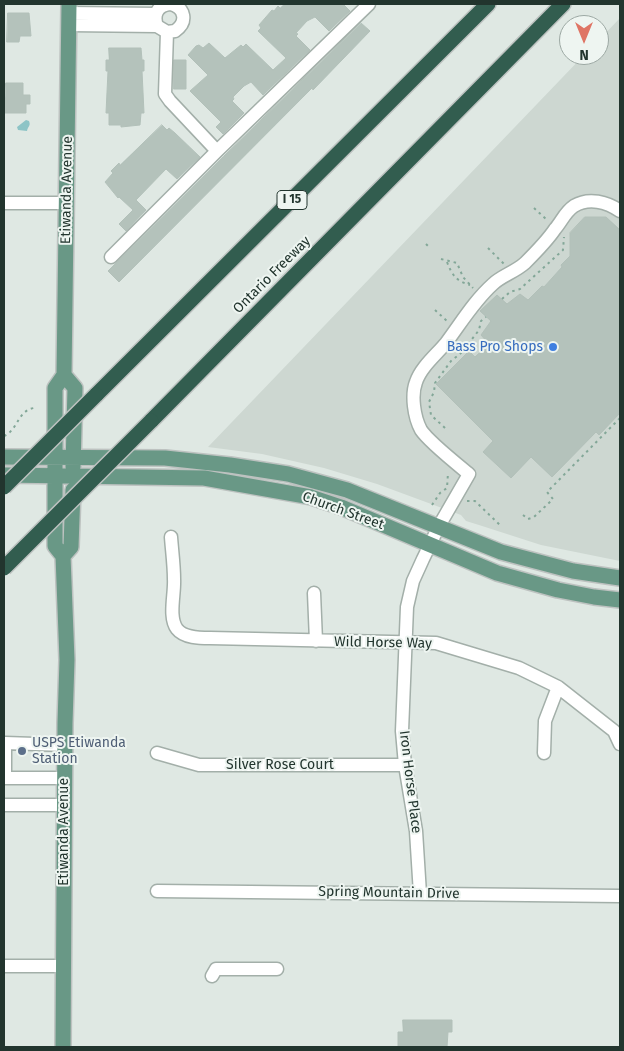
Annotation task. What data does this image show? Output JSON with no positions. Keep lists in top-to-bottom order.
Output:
{
  "streets": {
    "highway": ["I 15", "Ontario Freeway"],
    "main road": ["Etiwanda Avenue", "Church Street"],
    "street": [
      "Wild Horse Way",
      "Silver Rose Court",
      "Iron Horse Place",
      "Spring Mountain Drive"
    ]
  },
  "crossings": [
    ["Etiwanda Avenue", "Church Street"],
    ["Church Street", "Iron Horse Place"],
    ["Wild Horse Way", "Iron Horse Place"],
    ["Silver Rose Court", "Iron Horse Place"],
    ["Iron Horse Place", "Spring Mountain Drive"]
  ],
  "places": ["Bass Pro Shops", "USPS Etiwanda Station"],
  "north": "bottom"
}
